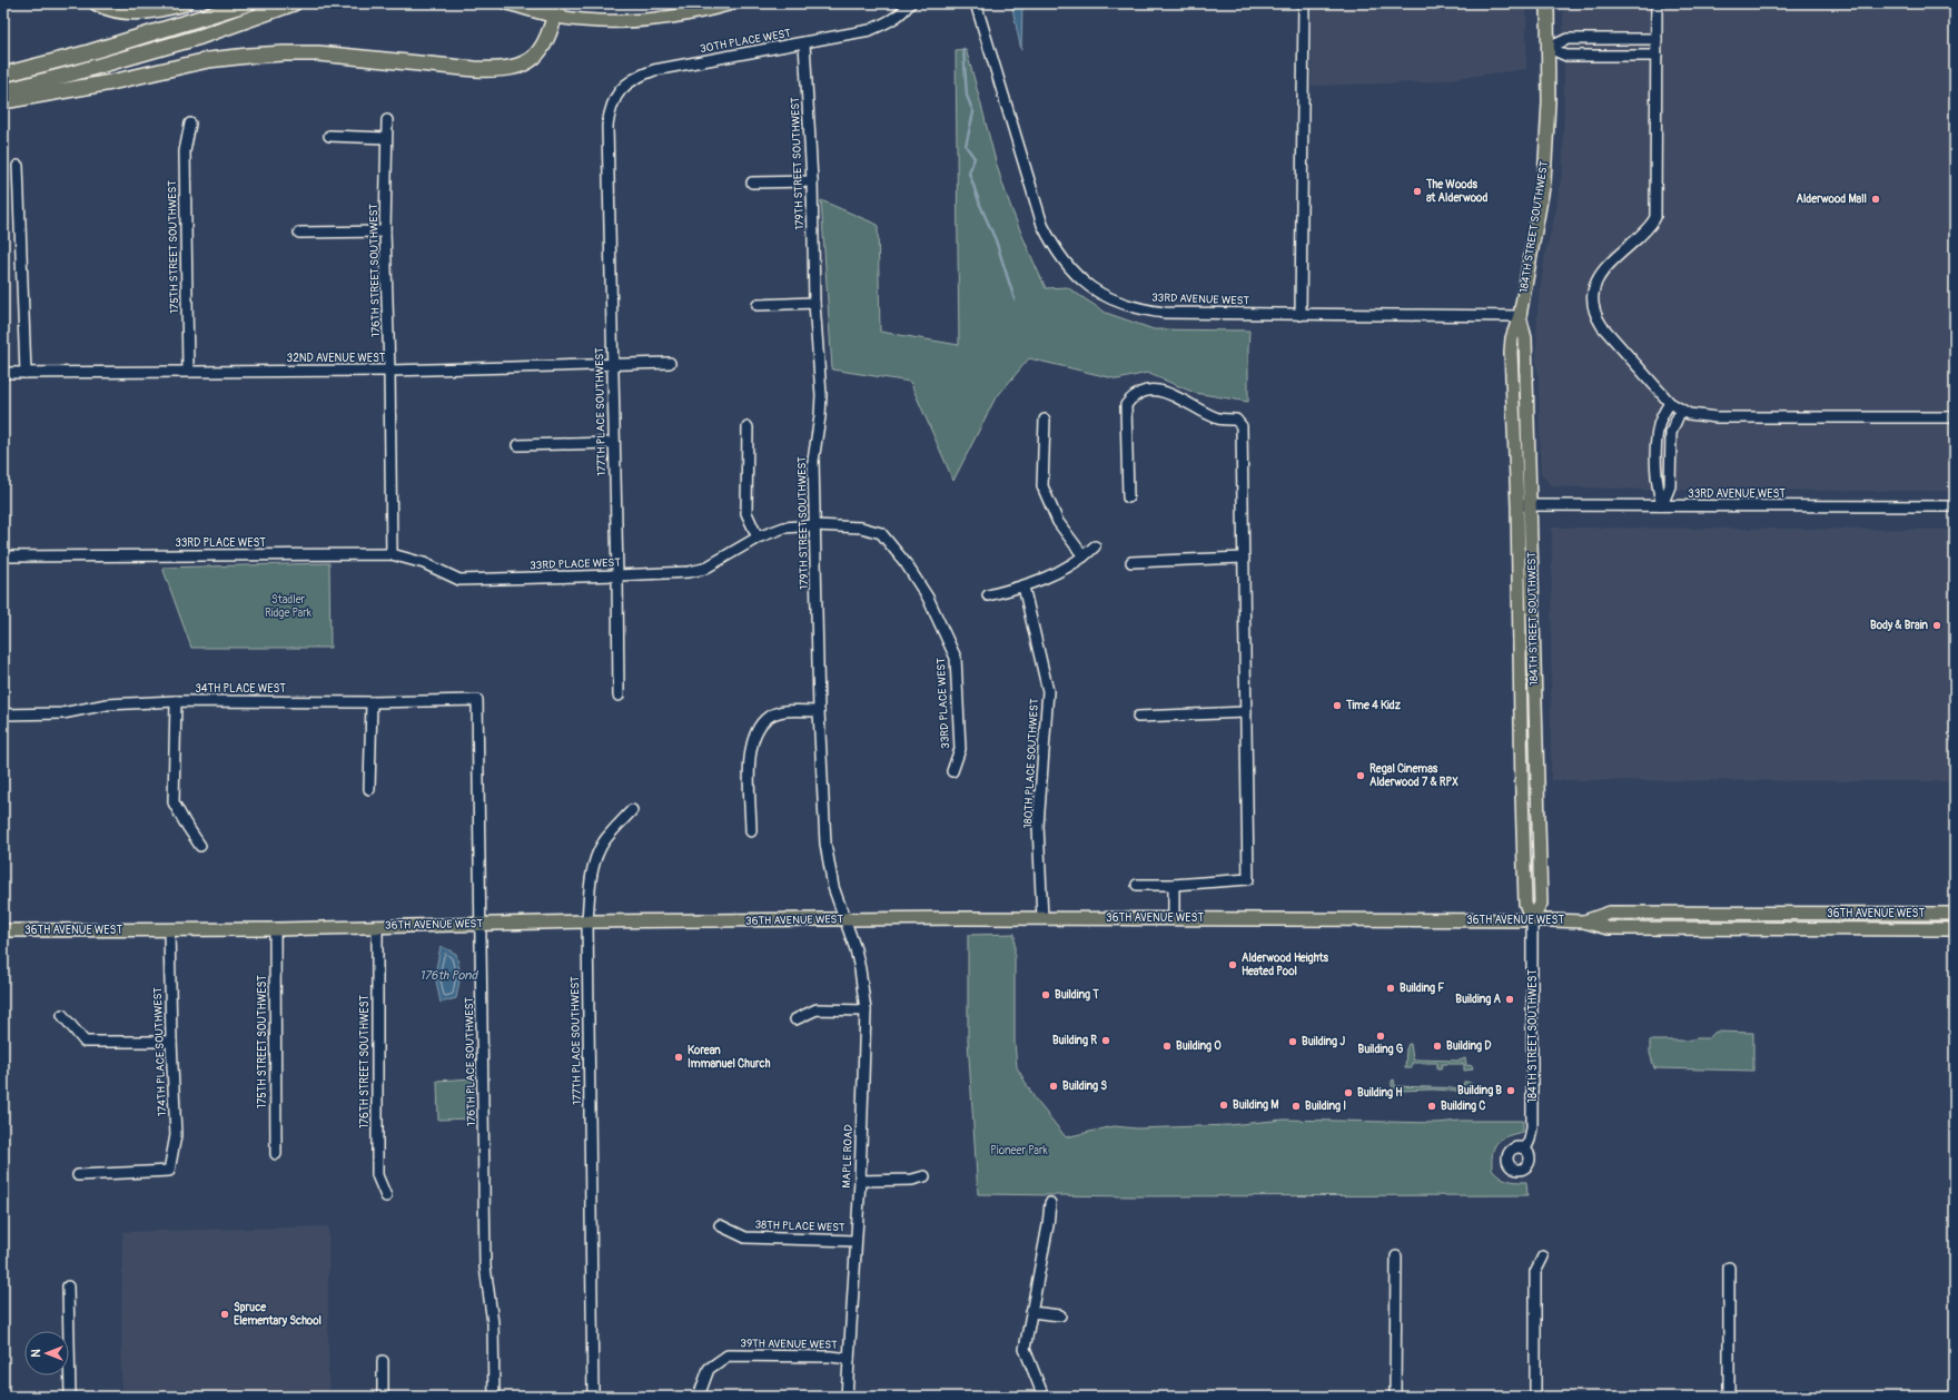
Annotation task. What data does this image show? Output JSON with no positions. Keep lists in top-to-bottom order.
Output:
{
  "streets": {
    "main road": ["184TH STREET SOUTHWEST", "36TH AVENUE WEST"],
    "street": [
      "30TH PLACE WEST",
      "179TH STREET SOUTHWEST",
      "175TH STREET SOUTHWEST",
      "176TH STREET SOUTHWEST",
      "33RD AVENUE WEST",
      "32ND AVENUE WEST",
      "177TH PLACE SOUTHWEST",
      "33RD PLACE WEST",
      "34TH PLACE WEST",
      "180TH PLACE SOUTHWEST",
      "174TH PLACE SOUTHWEST",
      "176TH PLACE SOUTHWEST",
      "MAPLE ROAD",
      "38TH PLACE WEST",
      "39TH AVENUE WEST"
    ]
  },
  "crossings": [
    ["30TH PLACE WEST", "179TH STREET SOUTHWEST"],
    ["30TH PLACE WEST", "177TH PLACE SOUTHWEST"],
    ["179TH STREET SOUTHWEST", "33RD PLACE WEST"],
    ["179TH STREET SOUTHWEST", "36TH AVENUE WEST"],
    ["179TH STREET SOUTHWEST", "MAPLE ROAD"],
    ["184TH STREET SOUTHWEST", "33RD AVENUE WEST"],
    ["184TH STREET SOUTHWEST", "36TH AVENUE WEST"],
    ["175TH STREET SOUTHWEST", "32ND AVENUE WEST"],
    ["175TH STREET SOUTHWEST", "36TH AVENUE WEST"],
    ["176TH STREET SOUTHWEST", "32ND AVENUE WEST"],
    ["176TH STREET SOUTHWEST", "33RD PLACE WEST"],
    ["176TH STREET SOUTHWEST", "36TH AVENUE WEST"],
    ["32ND AVENUE WEST", "177TH PLACE SOUTHWEST"],
    ["177TH PLACE SOUTHWEST", "33RD PLACE WEST"],
    ["177TH PLACE SOUTHWEST", "36TH AVENUE WEST"],
    ["34TH PLACE WEST", "176TH PLACE SOUTHWEST"],
    ["180TH PLACE SOUTHWEST", "36TH AVENUE WEST"],
    ["36TH AVENUE WEST", "174TH PLACE SOUTHWEST"],
    ["36TH AVENUE WEST", "176TH PLACE SOUTHWEST"],
    ["36TH AVENUE WEST", "MAPLE ROAD"],
    ["MAPLE ROAD", "38TH PLACE WEST"],
    ["MAPLE ROAD", "39TH AVENUE WEST"]
  ],
  "water": ["176th Pond"],
  "parks": ["Stadler Ridge Park", "Pioneer Park"],
  "places": [
    "The Woods at Alderwood",
    "Alderwood Mall",
    "Body & Brain",
    "Time 4 Kidz",
    "Regal Cinemas Alderwood 7 & RPX",
    "Alderwood Heights Heated Pool",
    "Building F",
    "Building T",
    "Building A",
    "Building G",
    "Building R",
    "Building J",
    "Building O",
    "Building D",
    "Korean Immanuel Church",
    "Building S",
    "Building B",
    "Building H",
    "Building M",
    "Building I",
    "Building C",
    "Spruce Elementary School"
  ],
  "north": "left"
}
